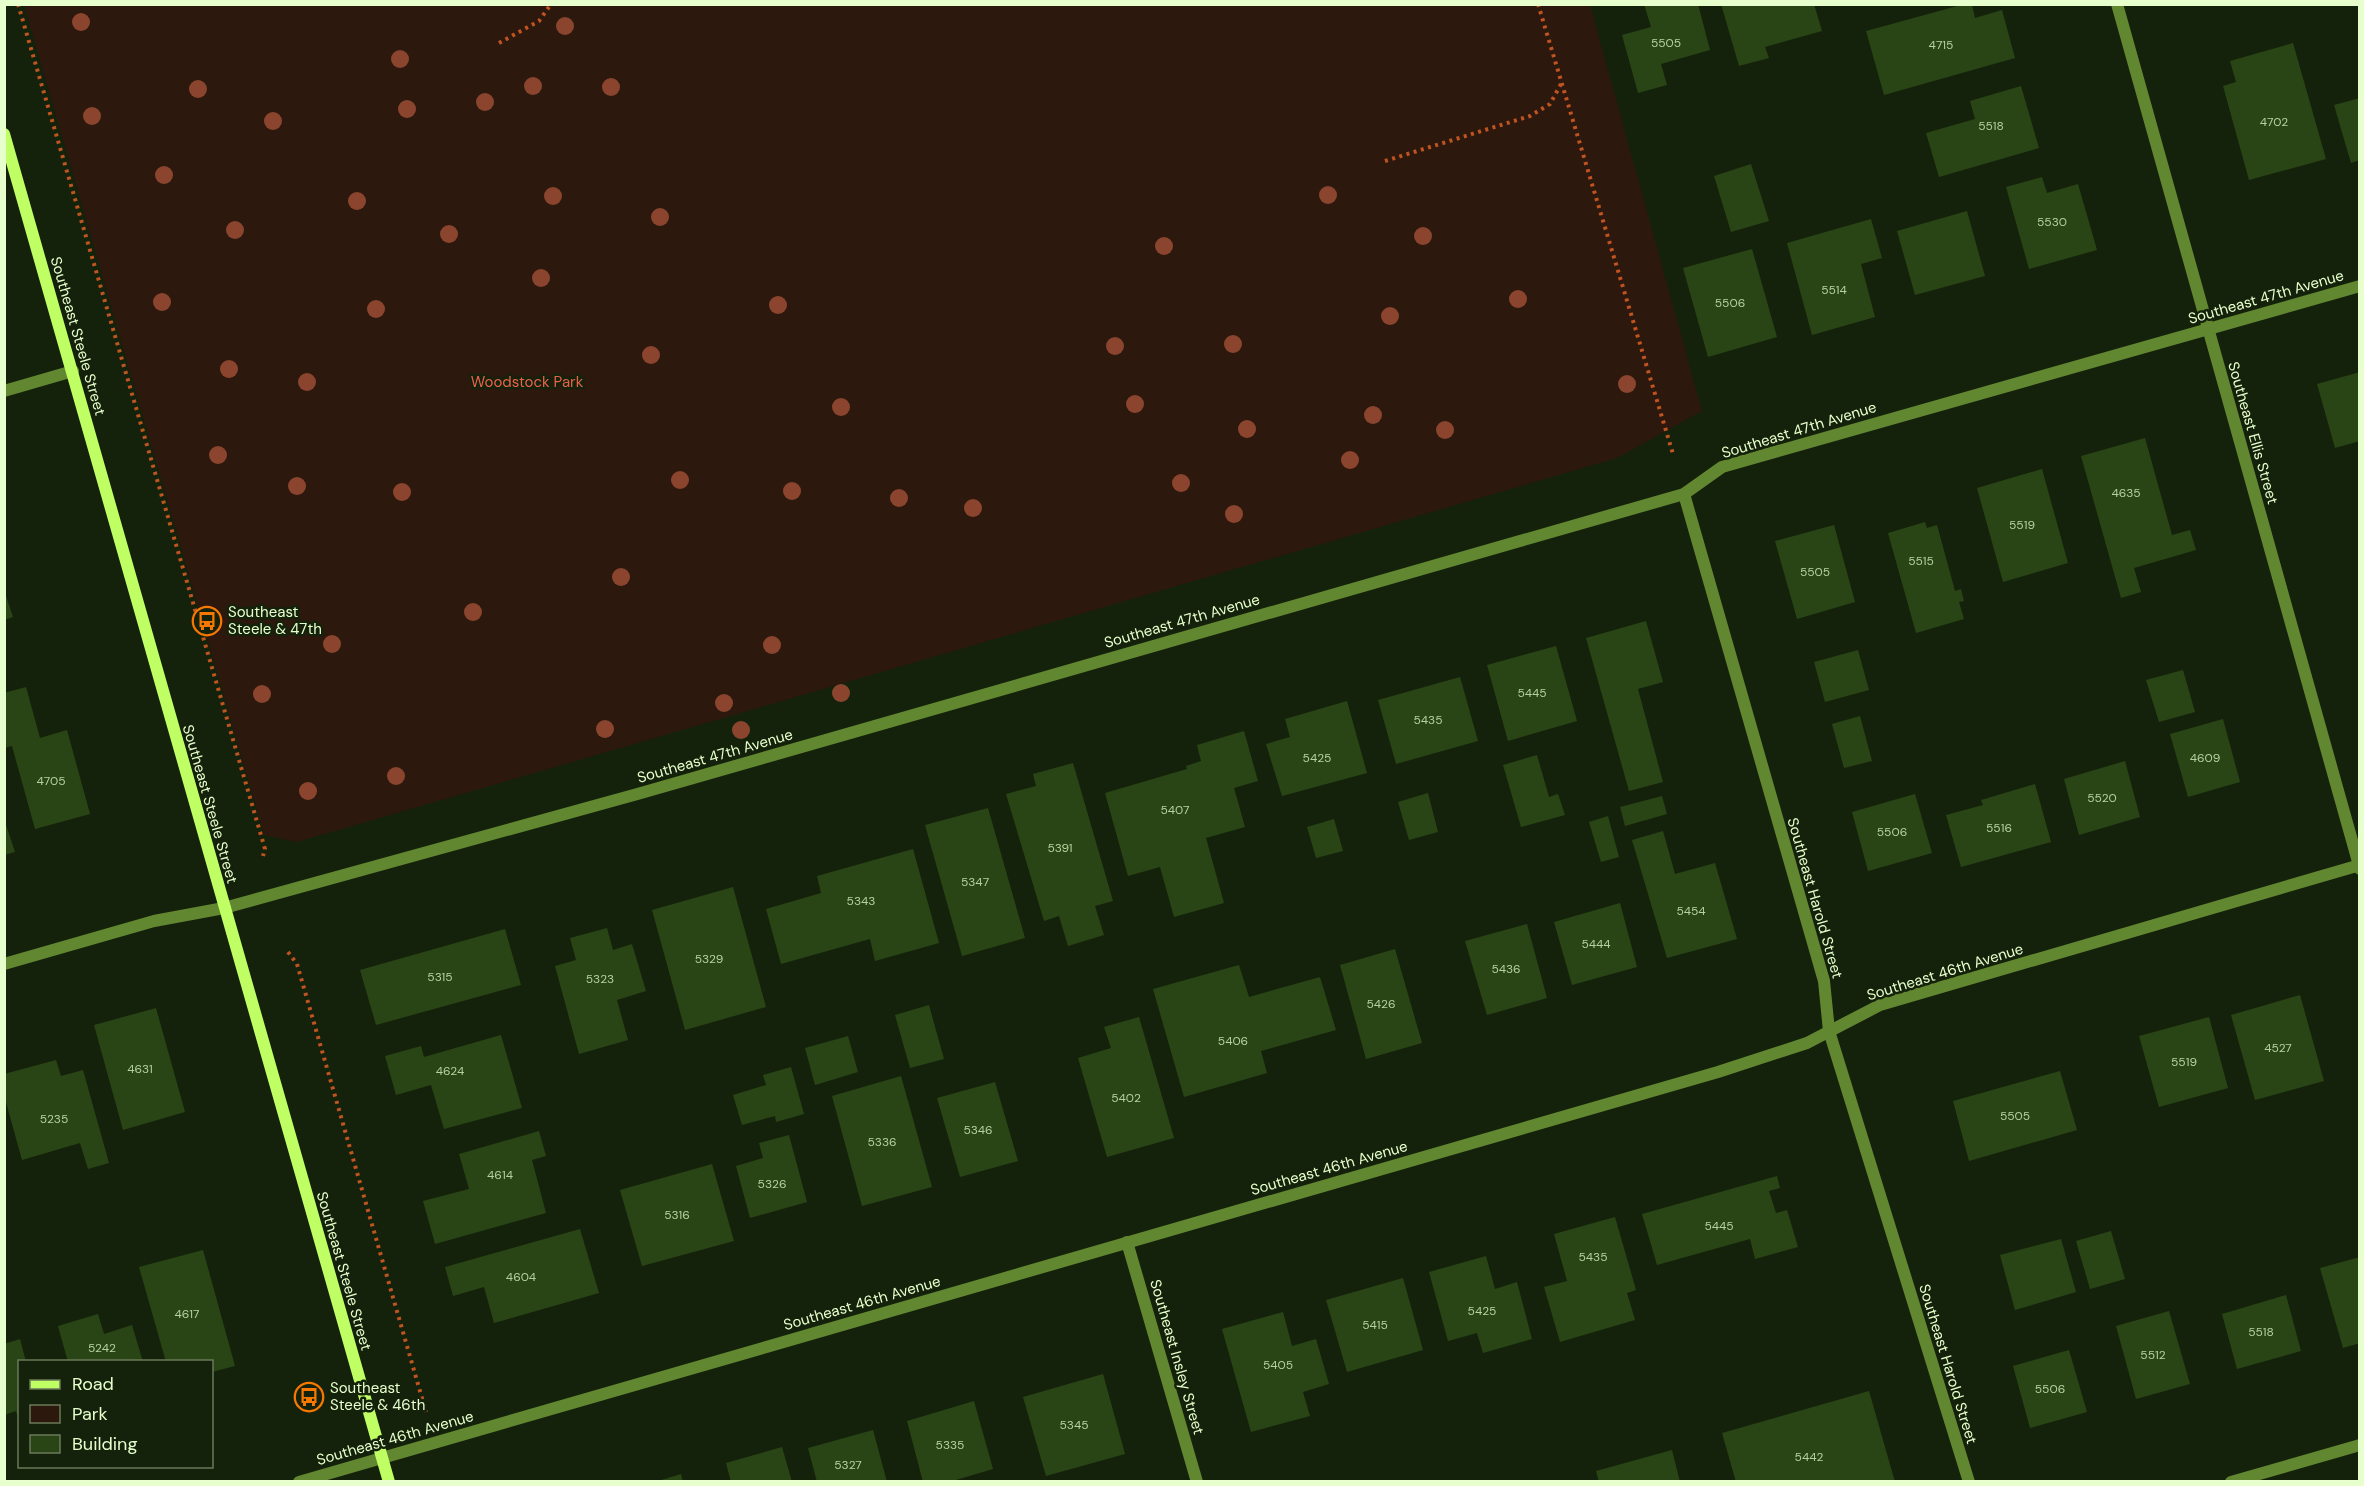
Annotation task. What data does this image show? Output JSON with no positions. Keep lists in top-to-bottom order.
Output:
{
  "streets": {
    "street": [
      "Southeast 47th Avenue",
      "Southeast Steele Street",
      "Southeast Ellis Street",
      "Southeast Harold Street",
      "Southeast 46th Avenue",
      "Southeast Insley Street"
    ]
  },
  "crossings": [
    ["Southeast 47th Avenue", "Southeast Steele Street"],
    ["Southeast 47th Avenue", "Southeast Ellis Street"],
    ["Southeast 47th Avenue", "Southeast Harold Street"],
    ["Southeast Steele Street", "Southeast 46th Avenue"],
    ["Southeast Ellis Street", "Southeast 46th Avenue"],
    ["Southeast Harold Street", "Southeast 46th Avenue"],
    ["Southeast 46th Avenue", "Southeast Insley Street"]
  ],
  "parks": ["Woodstock Park"],
  "places": {
    "bus stop": ["Southeast Steele & 47th", "Southeast Steele & 46th"]
  },
  "house_numbers": [
    "5505",
    "4715",
    "4702",
    "5518",
    "5530",
    "5514",
    "5506",
    "4635",
    "5519",
    "5515",
    "5505",
    "5445",
    "5435",
    "5425",
    "4609",
    "4705",
    "5520",
    "5407",
    "5516",
    "5506",
    "5391",
    "5347",
    "5343",
    "5454",
    "5444",
    "5329",
    "5436",
    "5315",
    "5323",
    "5426",
    "5406",
    "4527",
    "5519",
    "4631",
    "4624",
    "5402",
    "5505",
    "5235",
    "5346",
    "5336",
    "4614",
    "5326",
    "5316",
    "5445",
    "5435",
    "4604",
    "5425",
    "4617",
    "5415",
    "5518",
    "5242",
    "5512",
    "5405",
    "5506",
    "5345",
    "5335",
    "5442",
    "5327"
  ],
  "legend": ["Road", "Park", "Building"]
}
